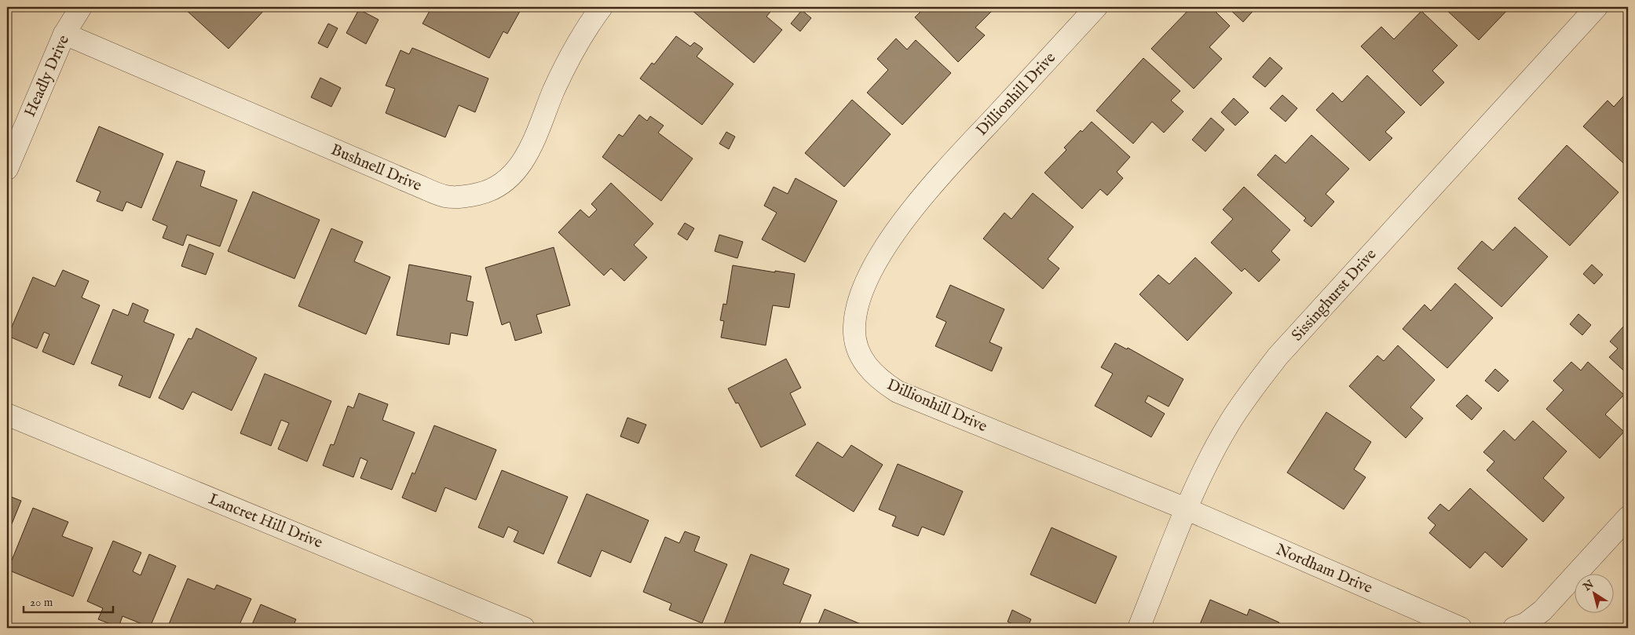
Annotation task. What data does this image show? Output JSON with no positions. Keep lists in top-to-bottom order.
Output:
{
  "streets": {
    "street": [
      "Headly Drive",
      "Dillionhill Drive",
      "Bushnell Drive",
      "Sissinghurst Drive",
      "Lancret Hill Drive",
      "Nordham Drive"
    ]
  },
  "crossings": [
    ["Headly Drive", "Bushnell Drive"],
    ["Dillionhill Drive", "Sissinghurst Drive"],
    ["Dillionhill Drive", "Nordham Drive"],
    ["Sissinghurst Drive", "Nordham Drive"]
  ],
  "scale_bar": "20 m",
  "north": "top left"
}
